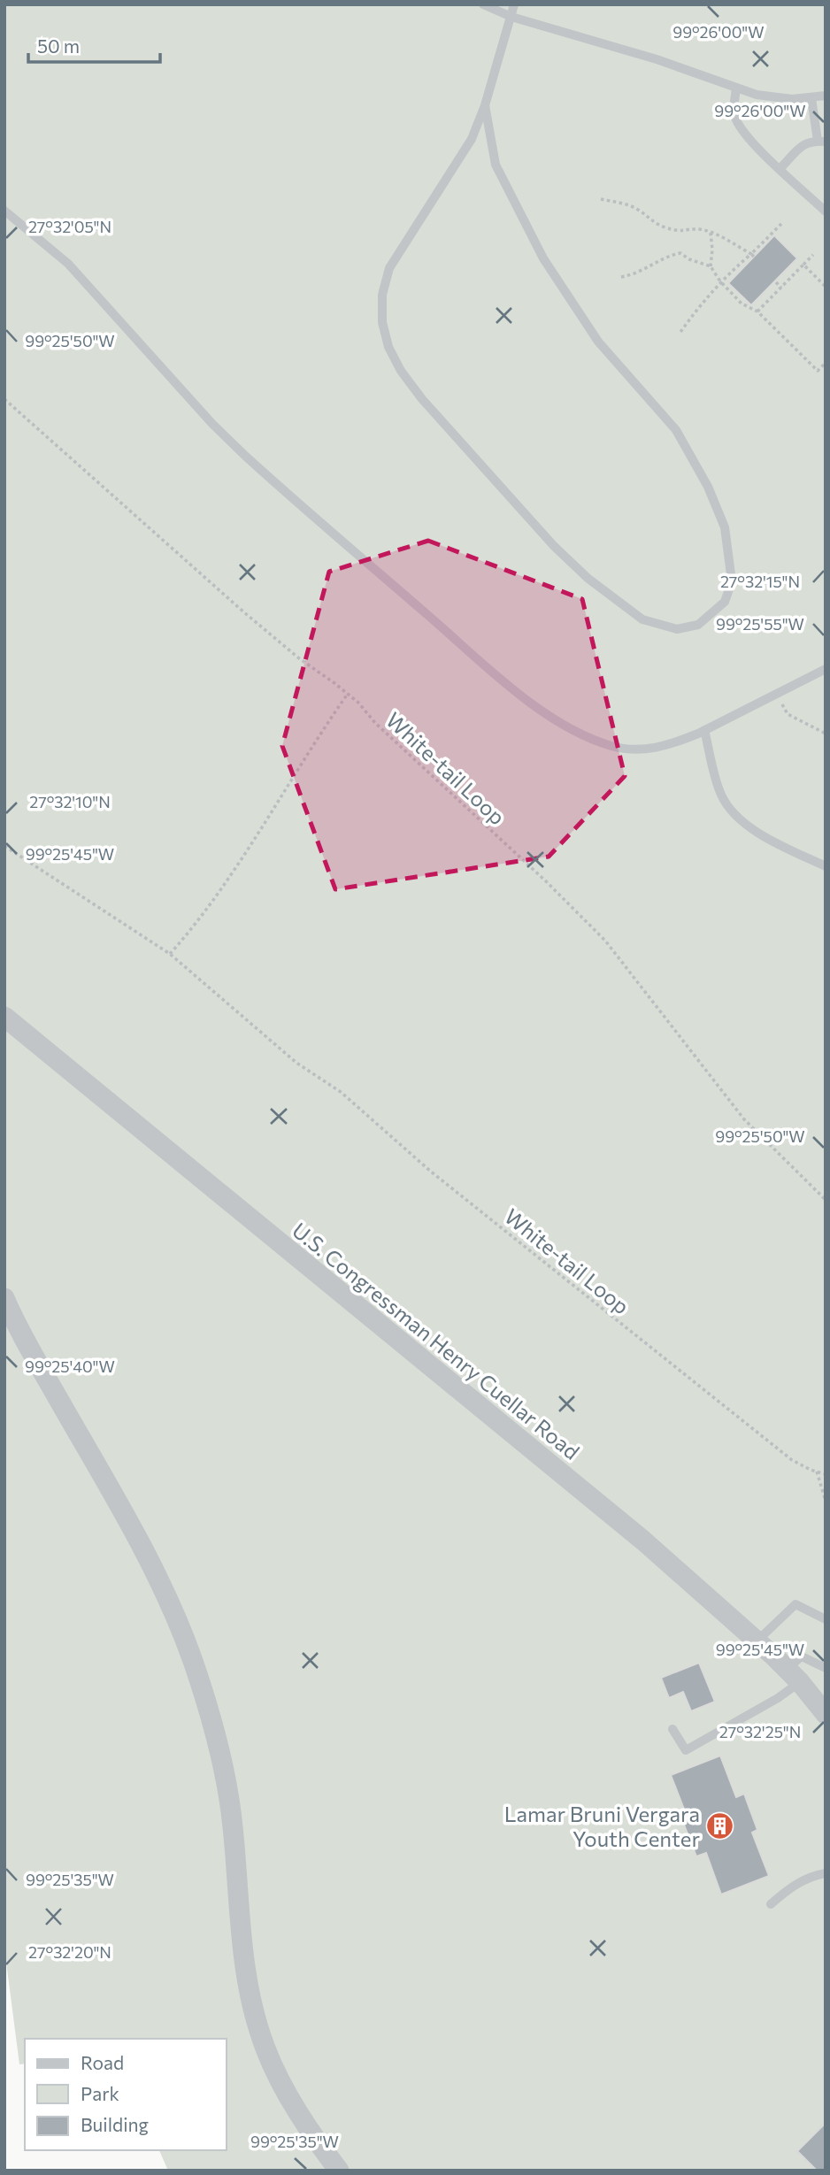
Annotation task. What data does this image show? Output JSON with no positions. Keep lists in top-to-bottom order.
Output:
{
  "streets": {
    "street": ["U.S. Congressman Henry Cuellar Road"],
    "path": ["White-tail Loop"]
  },
  "places": {
    "building": ["Lamar Bruni Vergara Youth Center"]
  },
  "legend": ["Road", "Park", "Building"],
  "scale_bar": "50 m",
  "coordinates": [
    "99°26'00\"W",
    "27°32'05\"N",
    "99°25'50\"W",
    "27°32'15\"N",
    "99°25'55\"W",
    "27°32'10\"N",
    "99°25'45\"W",
    "99°25'40\"W",
    "27°32'25\"N",
    "99°25'35\"W",
    "27°32'20\"N"
  ]
}
